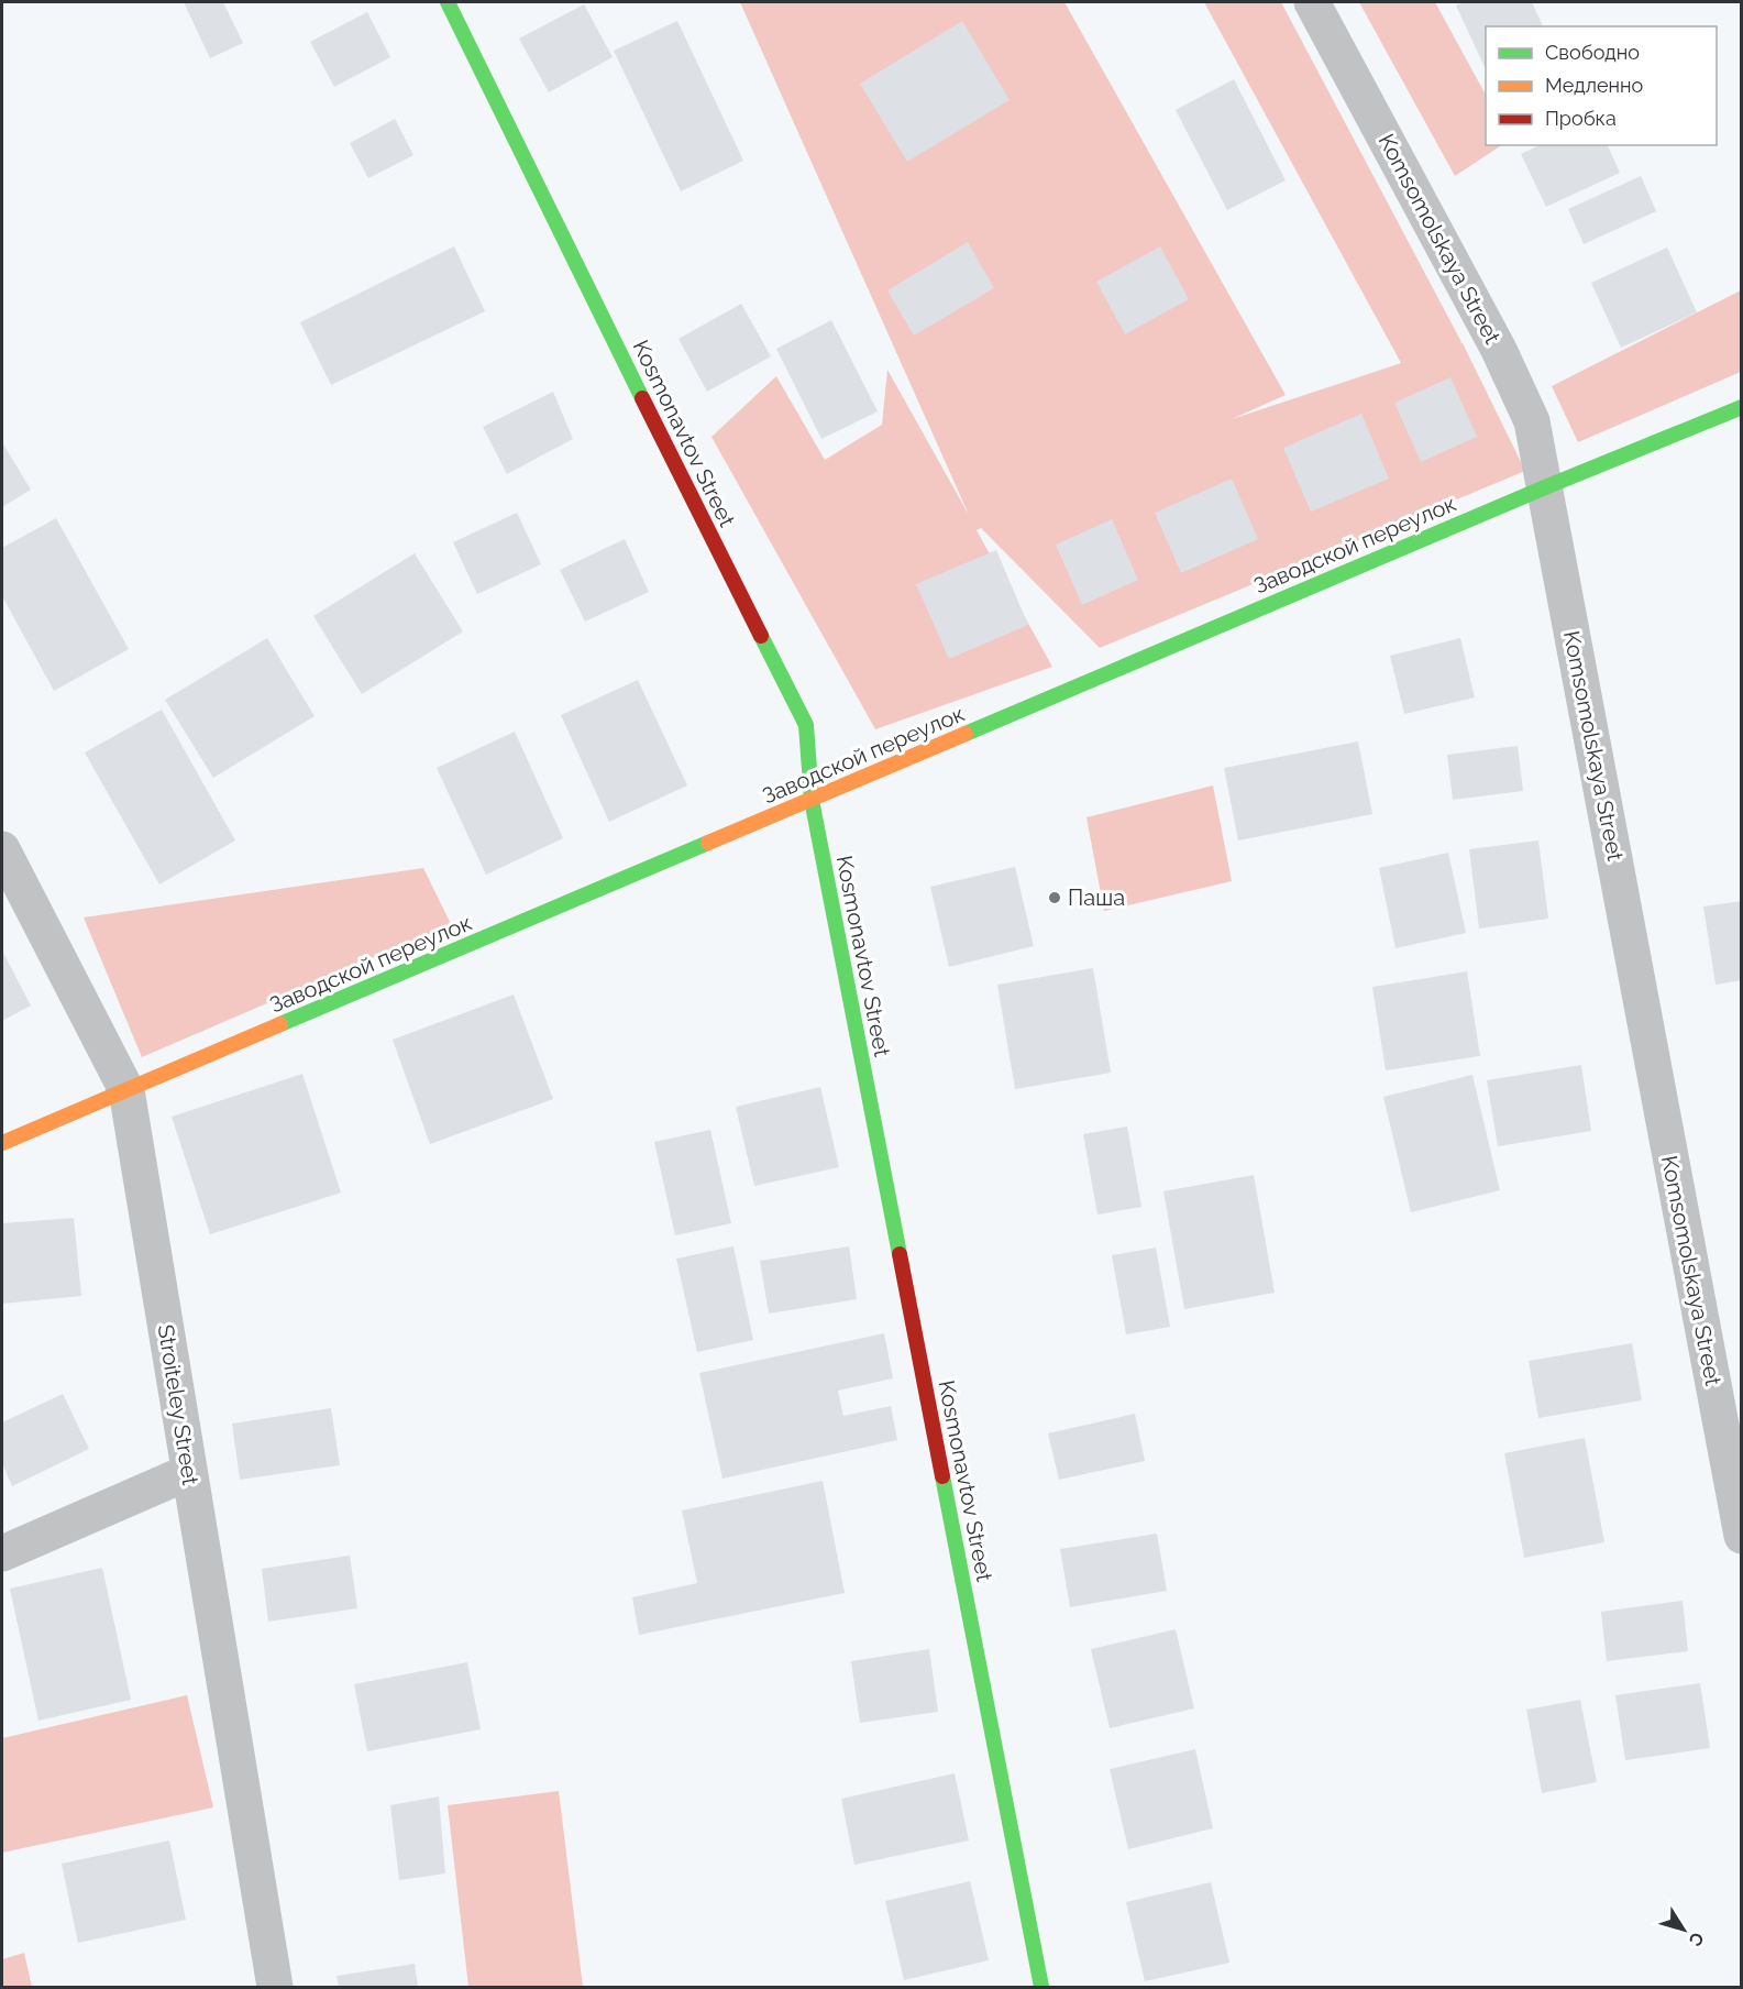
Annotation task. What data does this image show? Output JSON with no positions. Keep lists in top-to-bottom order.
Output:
{
  "streets": {
    "street": [
      "Komsomolskaya Street",
      "Kosmonavtov Street",
      "Заводской переулок",
      "Stroiteley Street"
    ]
  },
  "crossings": [
    ["Komsomolskaya Street", "Заводской переулок"],
    ["Kosmonavtov Street", "Заводской переулок"],
    ["Заводской переулок", "Stroiteley Street"]
  ],
  "places": ["Паша"],
  "legend": ["Свободно", "Медленно", "Пробка"],
  "north": "bottom right"
}
